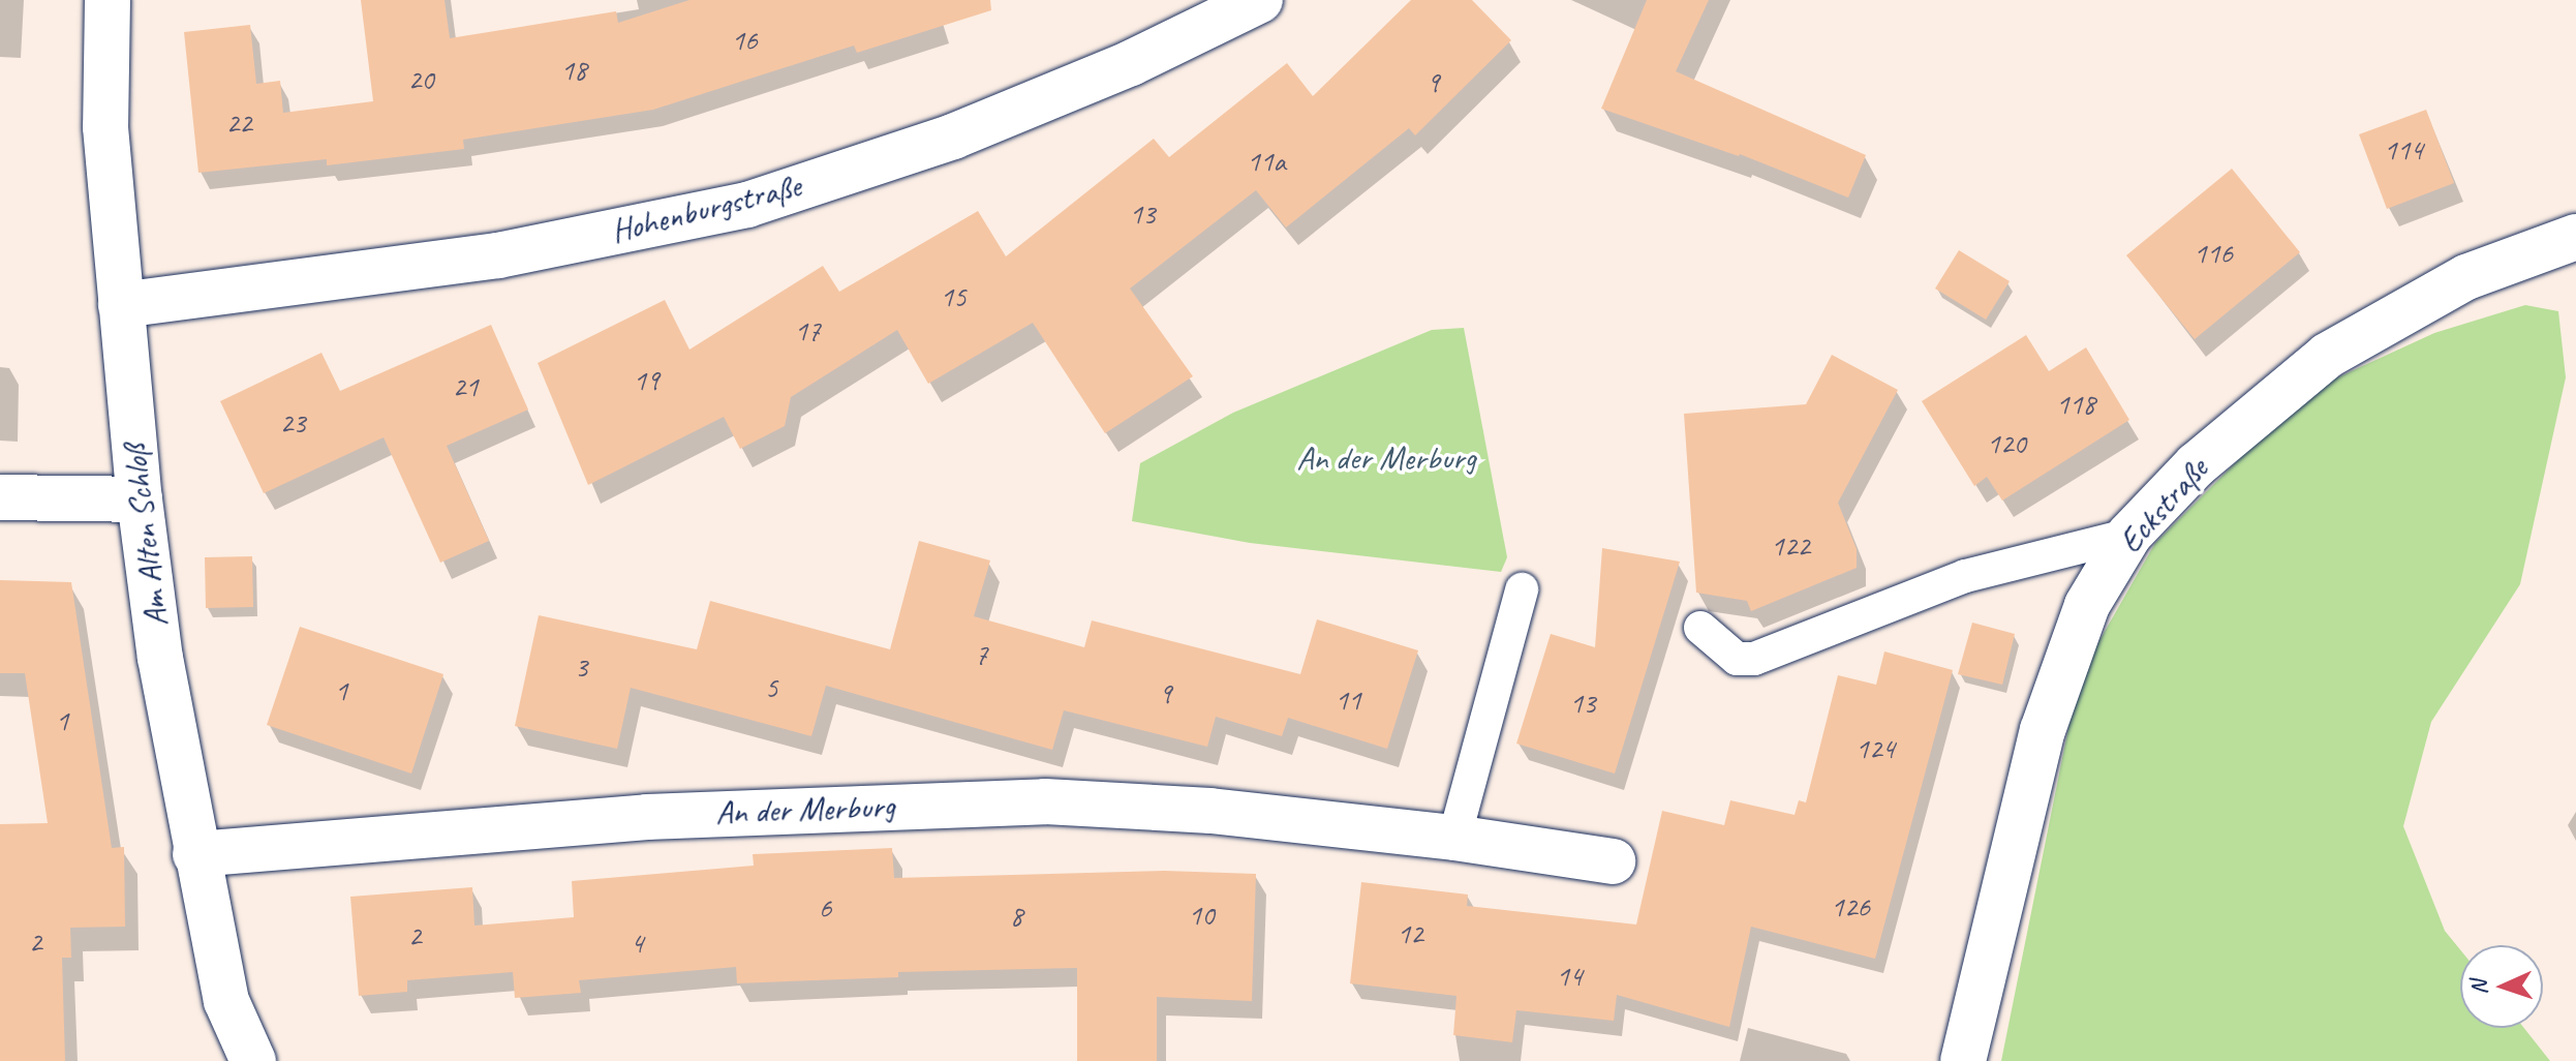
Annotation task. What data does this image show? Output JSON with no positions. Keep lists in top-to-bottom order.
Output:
{
  "streets": {
    "street": [
      "Hohenburgstraße",
      "Eckstraße",
      "Am Alten Schloß",
      "An der Merburg"
    ]
  },
  "crossings": [
    ["Hohenburgstraße", "Am Alten Schloß"],
    ["Am Alten Schloß", "An der Merburg"]
  ],
  "parks": ["An der Merburg"],
  "house_numbers": [
    "16",
    "18",
    "20",
    "9",
    "22",
    "114",
    "11a",
    "13",
    "116",
    "15",
    "17",
    "19",
    "21",
    "118",
    "23",
    "120",
    "122",
    "7",
    "3",
    "5",
    "1",
    "9",
    "11",
    "13",
    "1",
    "124",
    "126",
    "6",
    "10",
    "8",
    "12",
    "2",
    "2",
    "4",
    "14"
  ],
  "north": "left"
}
